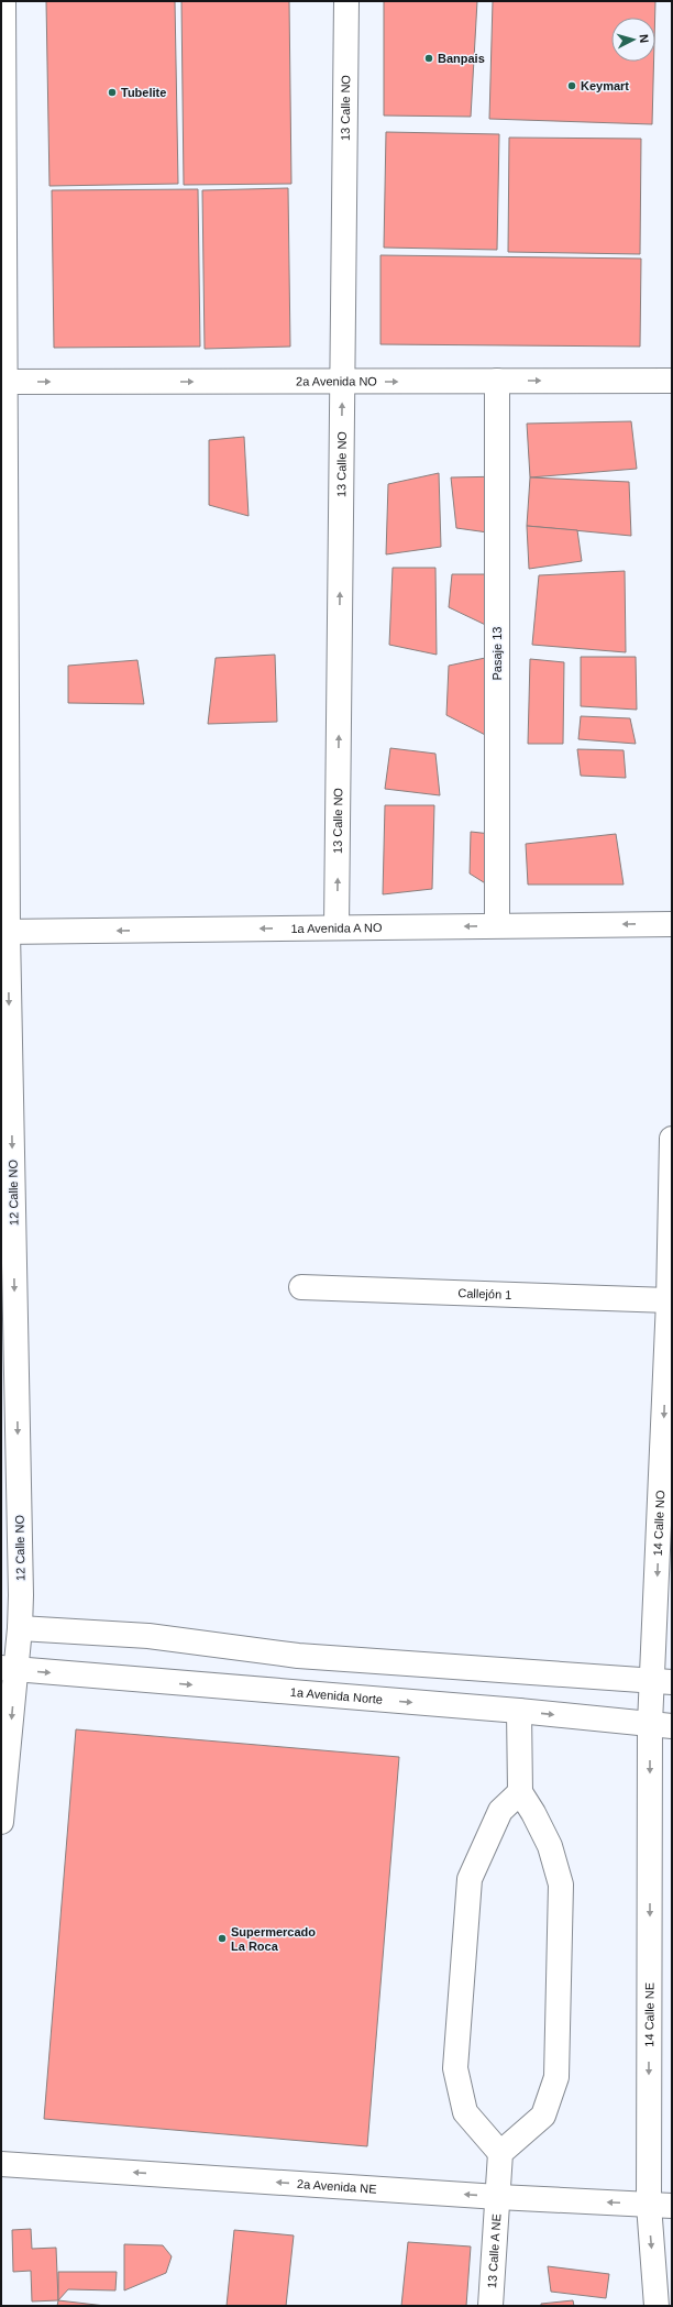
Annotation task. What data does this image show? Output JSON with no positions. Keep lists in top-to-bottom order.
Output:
{
  "streets": {
    "street": [
      "13 Calle NO",
      "2a Avenida NO",
      "Pasaje 13",
      "1a Avenida A NO",
      "12 Calle NO",
      "Callejón 1",
      "14 Calle NO",
      "1a Avenida Norte",
      "14 Calle NE",
      "2a Avenida NE",
      "13 Calle A NE"
    ]
  },
  "crossings": [
    ["13 Calle NO", "2a Avenida NO"],
    ["13 Calle NO", "1a Avenida A NO"],
    ["2a Avenida NO", "Pasaje 13"],
    ["2a Avenida NO", "12 Calle NO"],
    ["Pasaje 13", "1a Avenida A NO"],
    ["1a Avenida A NO", "12 Calle NO"],
    ["12 Calle NO", "1a Avenida Norte"],
    ["Callejón 1", "14 Calle NO"],
    ["14 Calle NO", "1a Avenida Norte"],
    ["14 Calle NO", "14 Calle NE"],
    ["1a Avenida Norte", "14 Calle NE"],
    ["14 Calle NE", "2a Avenida NE"],
    ["2a Avenida NE", "13 Calle A NE"]
  ],
  "one_way": [
    "13 Calle NO",
    "2a Avenida NO",
    "1a Avenida A NO",
    "12 Calle NO",
    "14 Calle NO",
    "2a Avenida NE"
  ],
  "places": [
    "Banpais",
    "Keymart",
    "Tubelite",
    "Supermercado La Roca"
  ],
  "north": "right"
}
